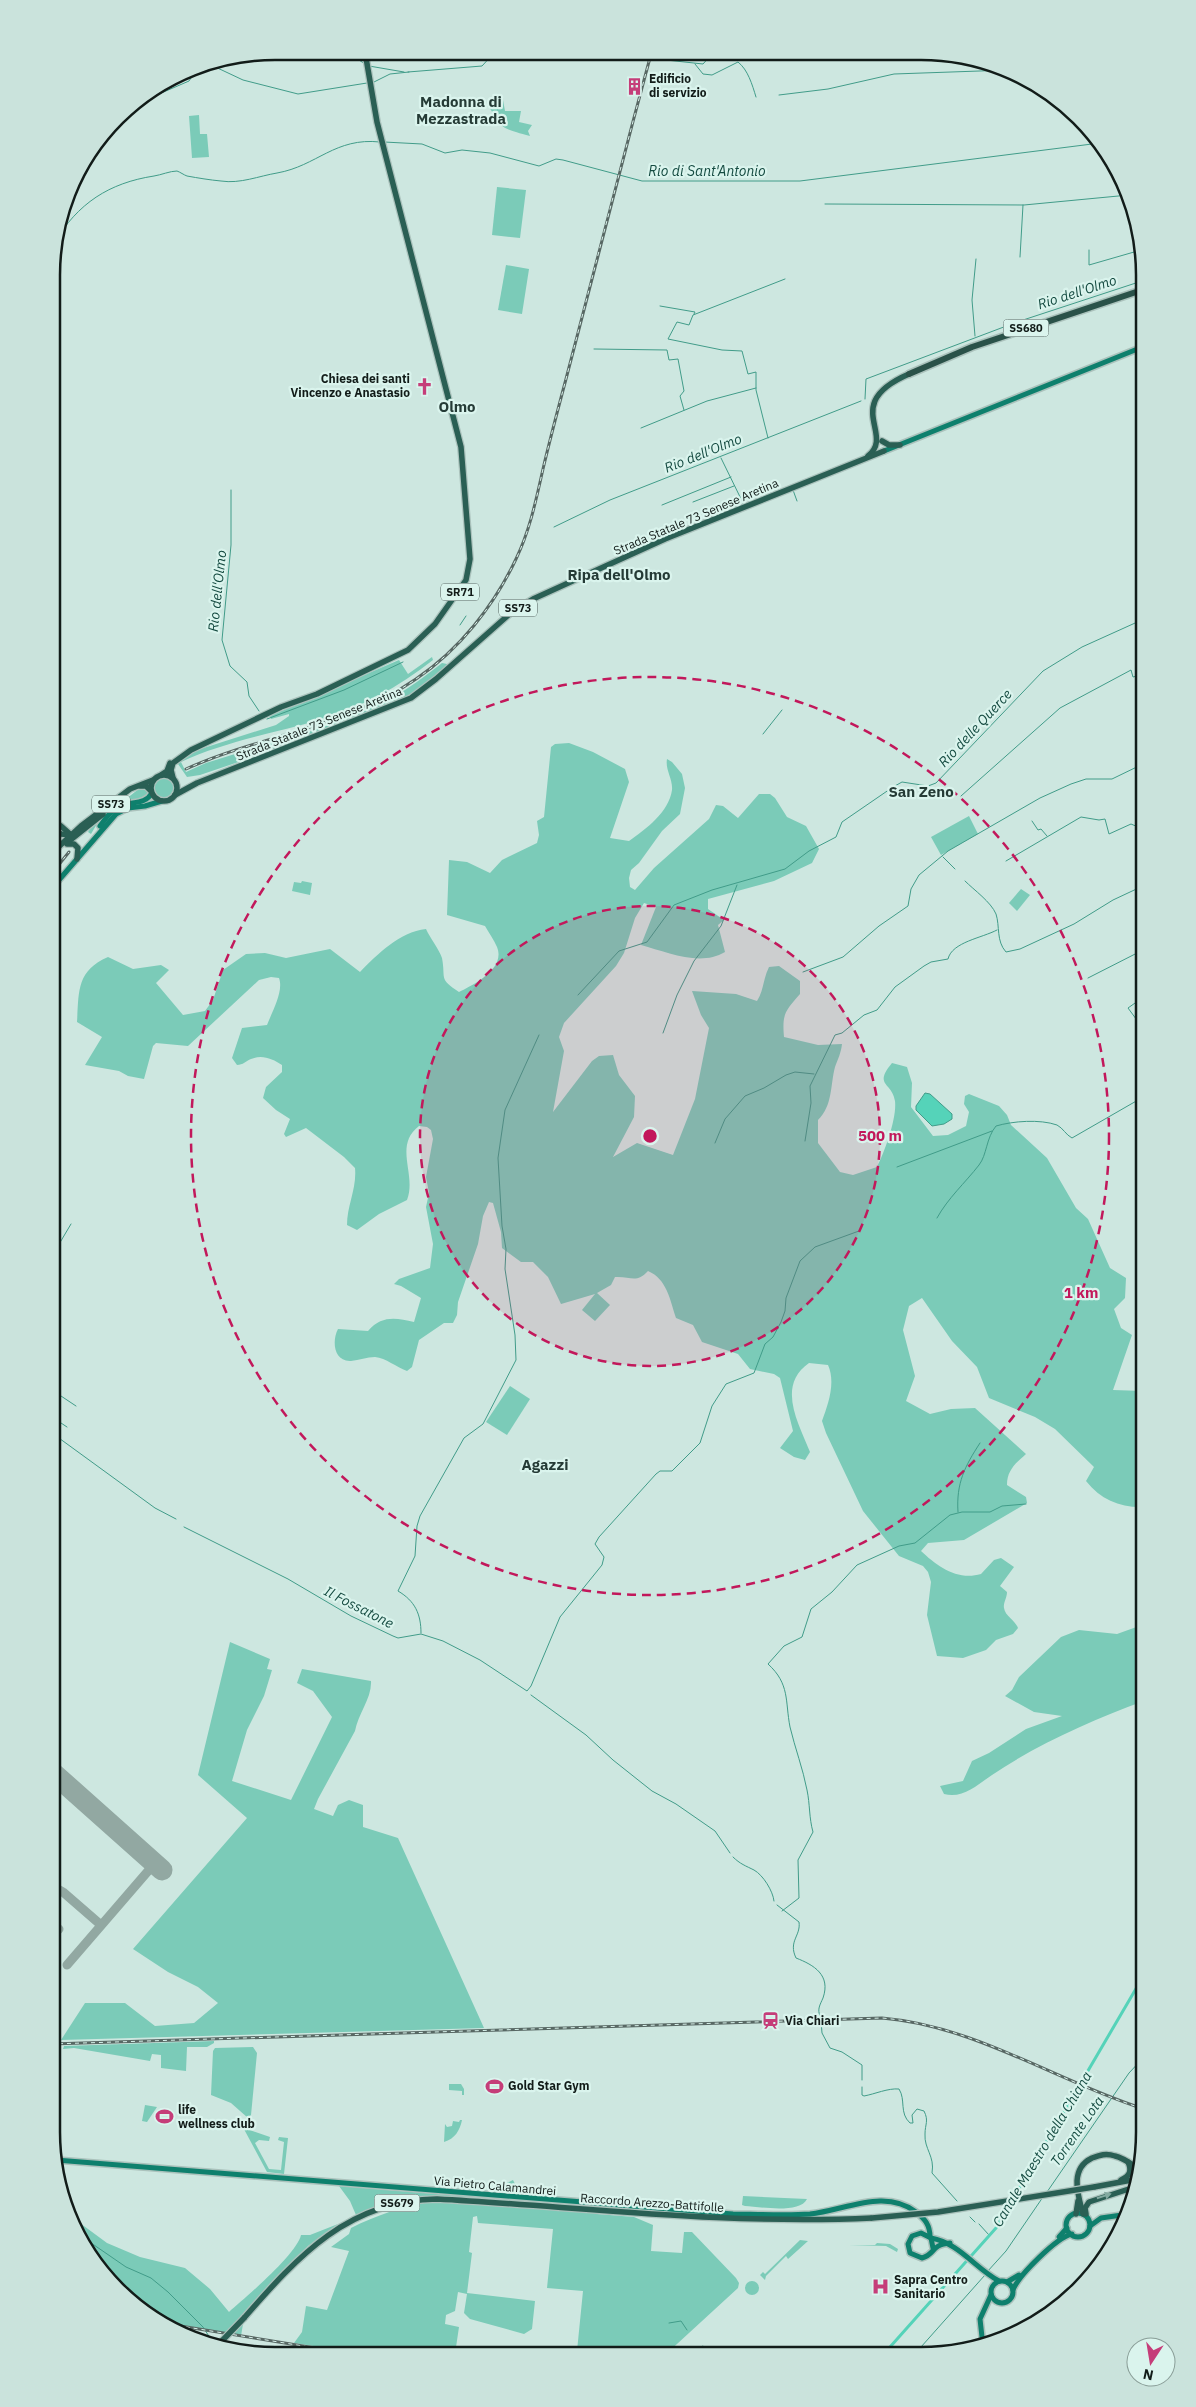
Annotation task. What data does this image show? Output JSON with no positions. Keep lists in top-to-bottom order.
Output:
{
  "streets": {
    "highway": ["SS680"],
    "main road": [
      "Strada Statale 73 Senese Aretina",
      "SR71",
      "SS73",
      "Via Pietro Calamandrei",
      "SS679",
      "Raccordo Arezzo-Battifolle"
    ]
  },
  "crossings": [
    ["SS680", "Strada Statale 73 Senese Aretina"],
    ["Strada Statale 73 Senese Aretina", "SR71"],
    ["Strada Statale 73 Senese Aretina", "SS73"],
    ["SR71", "SS73"]
  ],
  "districts": [
    "Madonna di Mezzastrada",
    "Olmo",
    "Ripa dell'Olmo",
    "San Zeno",
    "Agazzi"
  ],
  "water": [
    "Rio di Sant'Antonio",
    "Rio dell'Olmo",
    "Rio delle Querce",
    "Il Fossatone",
    "Torrente Lota",
    "Canale Maestro della Chiana"
  ],
  "places": {
    "building": ["Edificio di servizio"],
    "church": ["Chiesa dei santi Vincenzo e Anastasio"],
    "station": ["Via Chiari"],
    "sports": ["Gold Star Gym", "life wellness club"],
    "hospital": ["Sapra Centro Sanitario"]
  },
  "north": "bottom",
  "rings": ["500 m", "1 km"]
}
